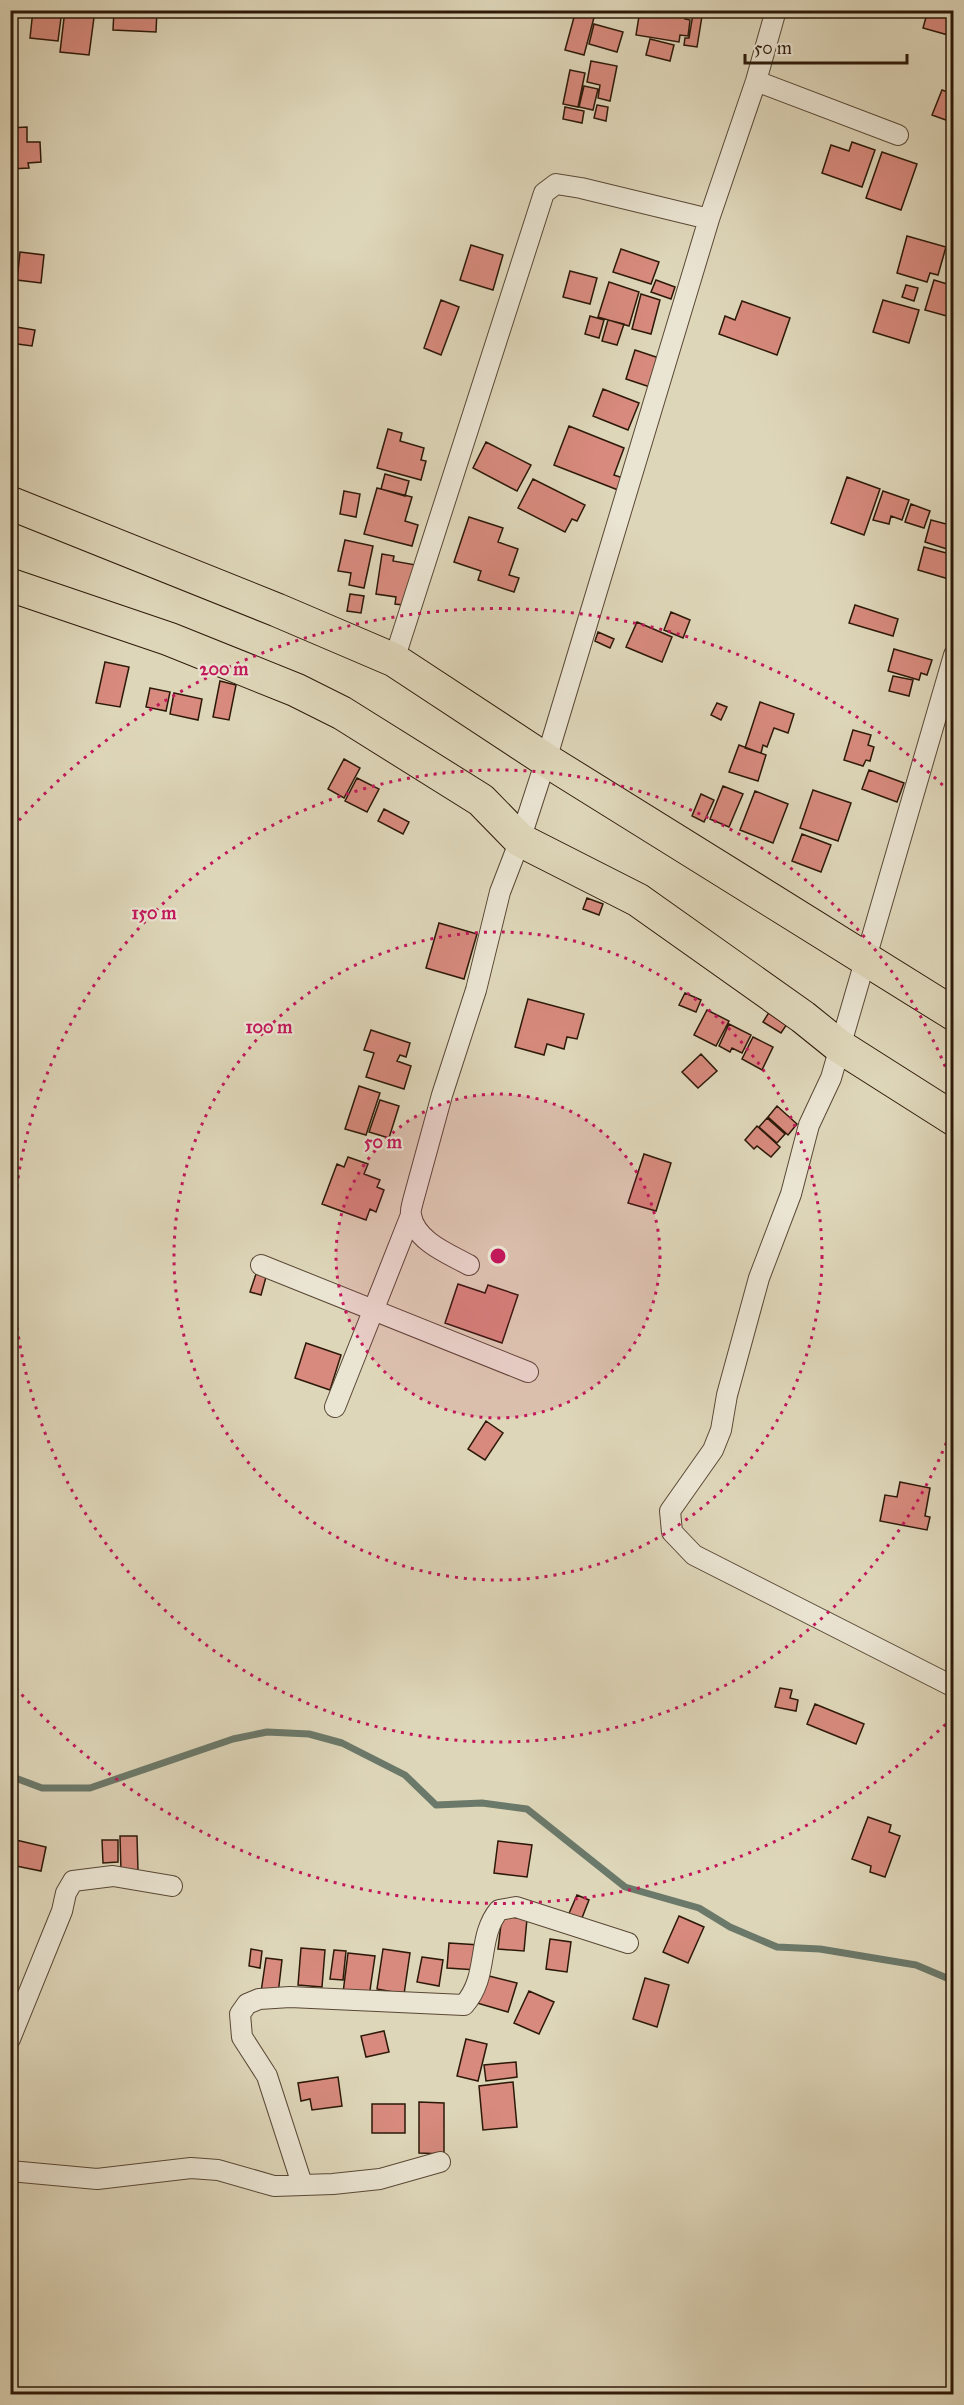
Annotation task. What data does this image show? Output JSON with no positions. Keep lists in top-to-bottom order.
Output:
{
  "scale_bar": "50 m",
  "rings": [
    "200 m",
    "150 m",
    "100 m",
    "50 m"
  ]
}
